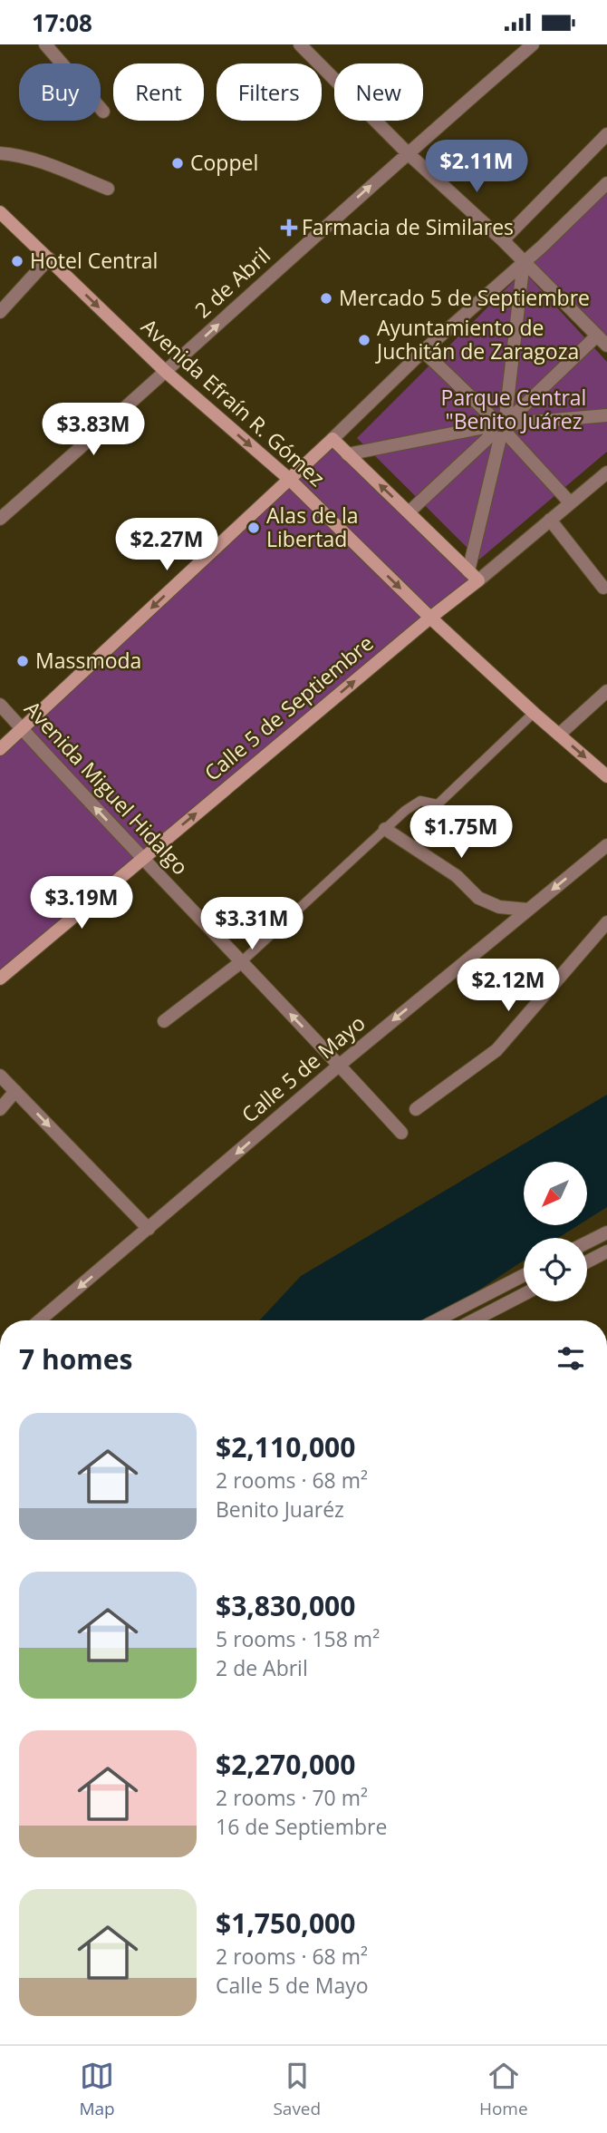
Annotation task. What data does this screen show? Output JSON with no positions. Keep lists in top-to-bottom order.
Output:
{
  "streets": {
    "street": [
      "2 de Abril",
      "Avenida Efraín R. Gómez",
      "Calle 5 de Septiembre",
      "Avenida Miguel Hidalgo",
      "Calle 5 de Mayo"
    ]
  },
  "crossings": [
    ["2 de Abril", "Avenida Efraín R. Gómez"],
    ["Avenida Efraín R. Gómez", "Calle 5 de Septiembre"],
    ["Calle 5 de Septiembre", "Avenida Miguel Hidalgo"],
    ["Avenida Miguel Hidalgo", "Calle 5 de Mayo"]
  ],
  "one_way": ["2 de Abril", "Calle 5 de Septiembre", "Avenida Miguel Hidalgo"],
  "parks": ["Parque Central \"Benito Juárez"],
  "places": {
    "other": [
      "Coppel",
      "Hotel Central",
      "Mercado 5 de Septiembre",
      "Ayuntamiento de Juchitán de Zaragoza",
      "Alas de la Libertad",
      "Massmoda"
    ],
    "health": ["Farmacia de Similares"]
  },
  "north": "bottom left",
  "page": {
    "status": "17:08",
    "chip": [
      "Buy",
      "Rent",
      "Filters",
      "New"
    ],
    "price": [
      "$2.11M",
      "$3.83M",
      "$2.27M",
      "$1.75M",
      "$3.19M",
      "$3.31M",
      "$2.12M"
    ],
    "heading": "7 homes",
    "list": [
      {
        "name": "$2,110,000",
        "note": "2 rooms · 68 m² · Benito Juaréz"
      },
      {
        "name": "$3,830,000",
        "note": "5 rooms · 158 m² · 2 de Abril"
      },
      {
        "name": "$2,270,000",
        "note": "2 rooms · 70 m² · 16 de Septiembre"
      },
      {
        "name": "$1,750,000",
        "note": "2 rooms · 68 m² · Calle 5 de Mayo"
      }
    ],
    "tabs": ["Map", "Saved", "Home"]
  }
}
